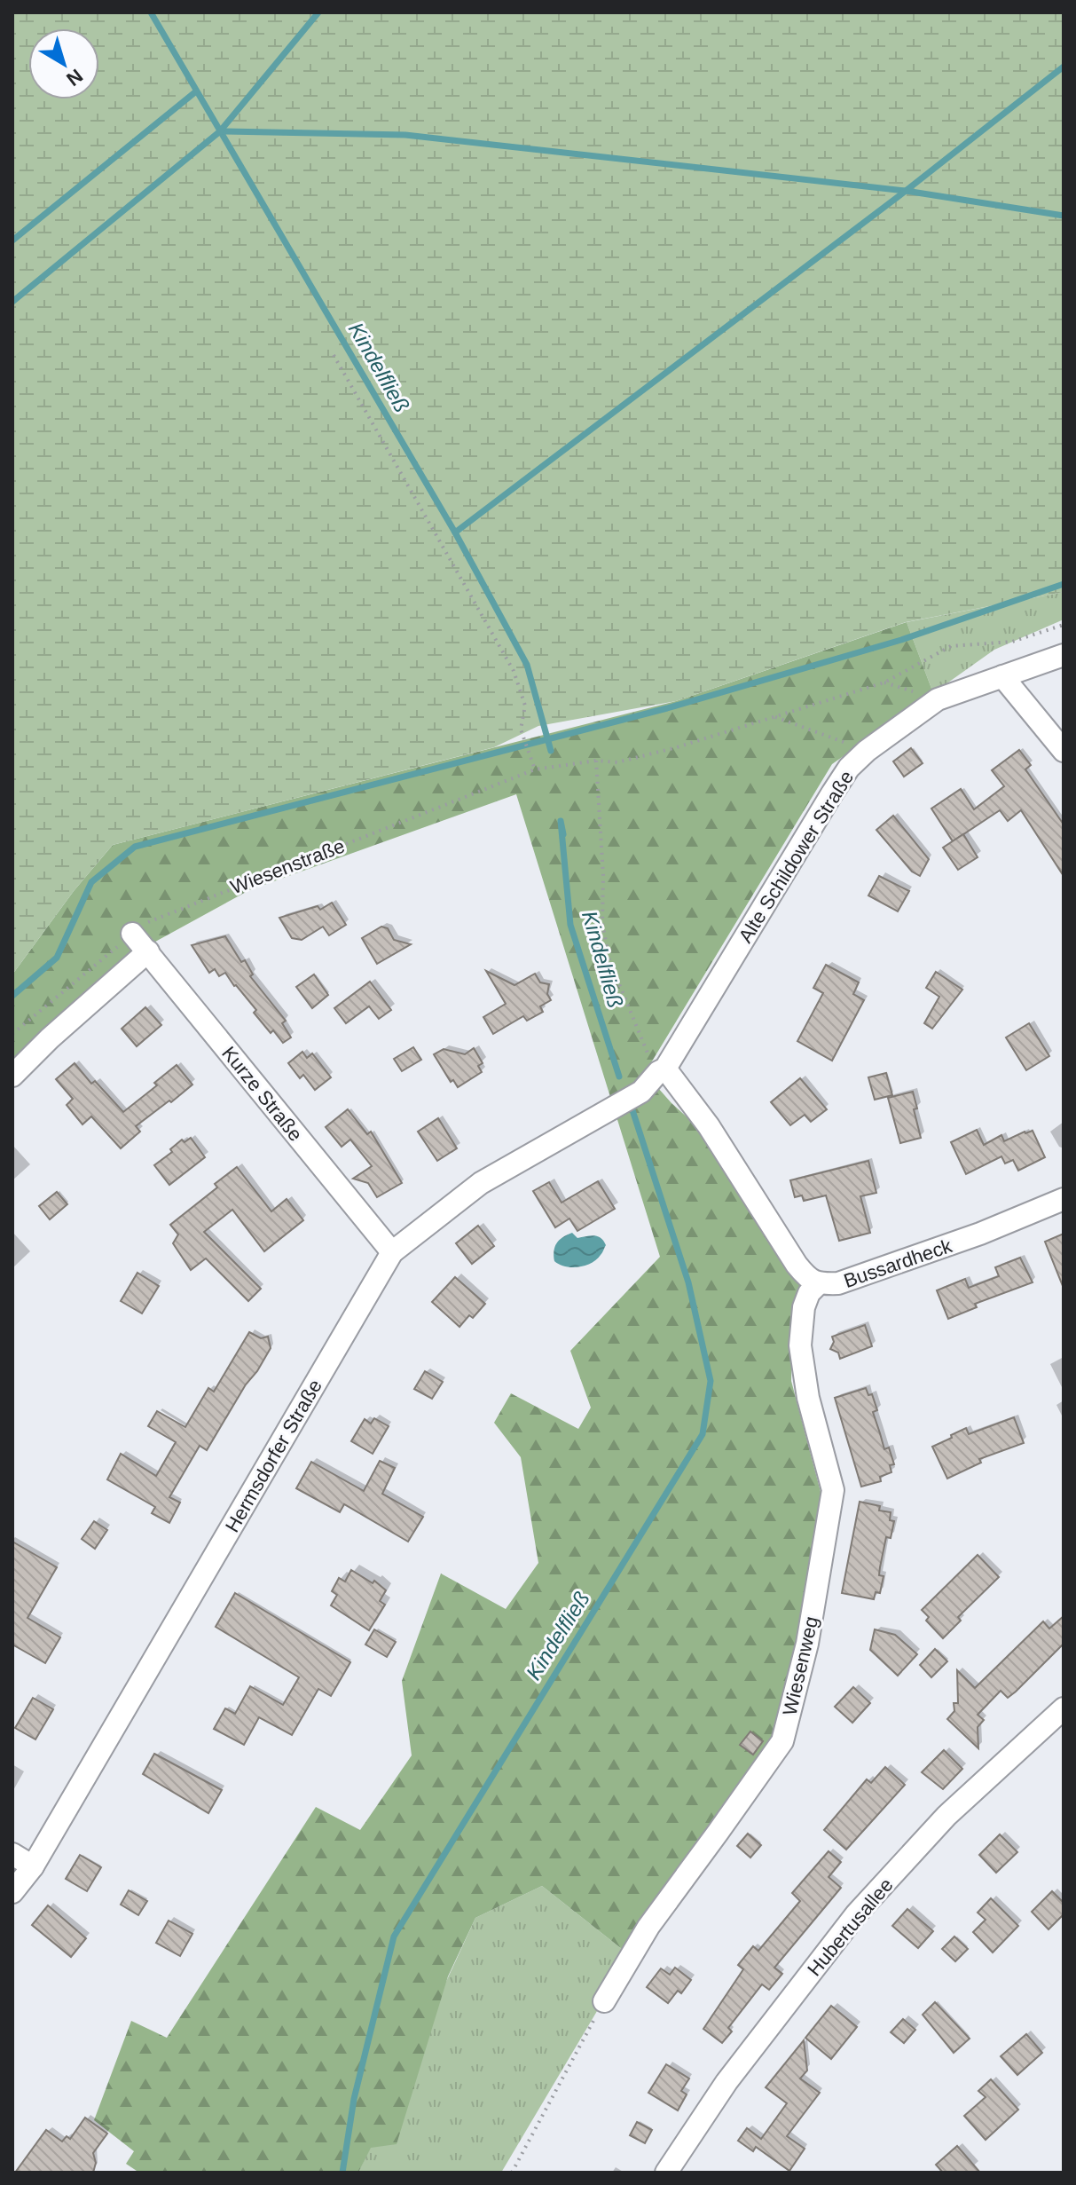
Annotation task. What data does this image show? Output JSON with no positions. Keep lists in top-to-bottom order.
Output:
{
  "streets": {
    "street": [
      "Alte Schildower Straße",
      "Kurze Straße",
      "Bussardheck",
      "Hermsdorfer Straße",
      "Wiesenweg",
      "Hubertusallee"
    ],
    "path": ["Wiesenstraße"]
  },
  "crossings": [
    ["Alte Schildower Straße", "Bussardheck"],
    ["Alte Schildower Straße", "Hermsdorfer Straße"],
    ["Wiesenstraße", "Kurze Straße"],
    ["Kurze Straße", "Hermsdorfer Straße"],
    ["Bussardheck", "Wiesenweg"]
  ],
  "water": ["Kindelfließ"],
  "north": "bottom right"
}
